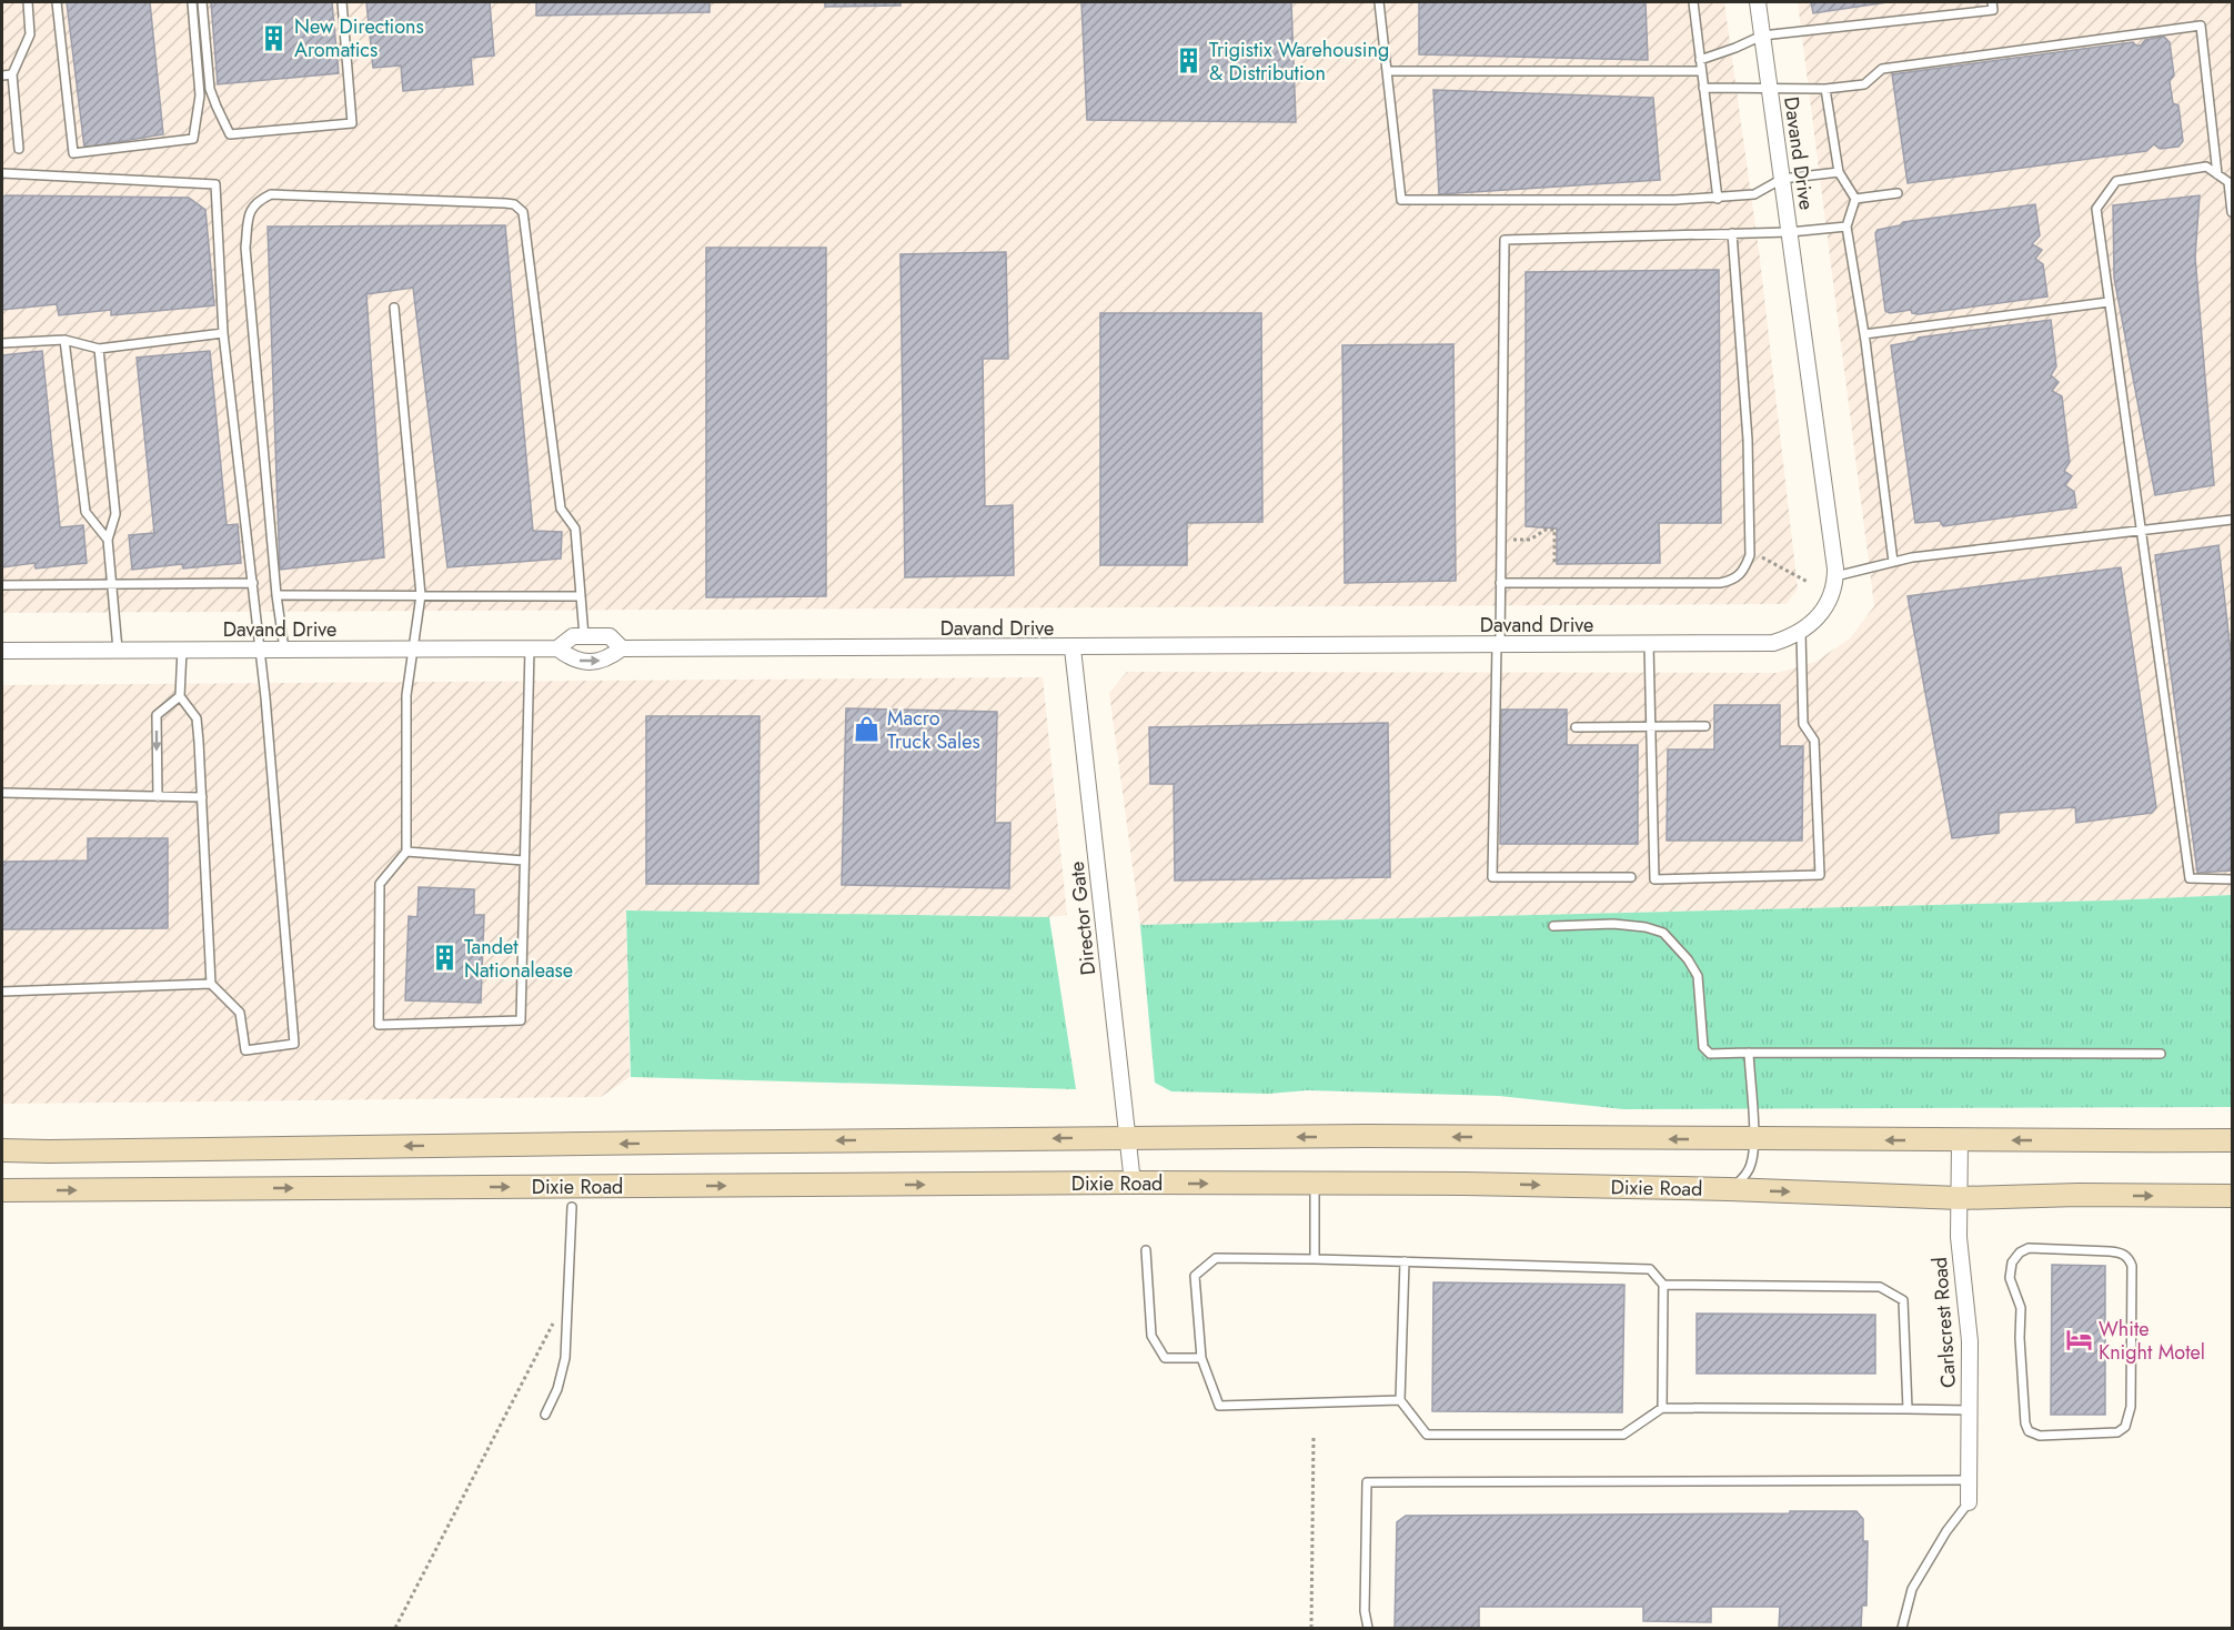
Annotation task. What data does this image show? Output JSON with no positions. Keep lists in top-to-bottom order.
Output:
{
  "streets": {
    "main road": ["Dixie Road"],
    "street": ["Davand Drive", "Director Gate", "Carlscrest Road"]
  },
  "crossings": [
    ["Davand Drive", "Director Gate"],
    ["Director Gate", "Dixie Road"],
    ["Dixie Road", "Carlscrest Road"]
  ],
  "places": {
    "building": ["New Directions Aromatics", "Trigistix Warehousing & Distribution", "Tandet Nationalease"],
    "shop": ["Macro Truck Sales"],
    "hotel": ["White Knight Motel"]
  }
}
